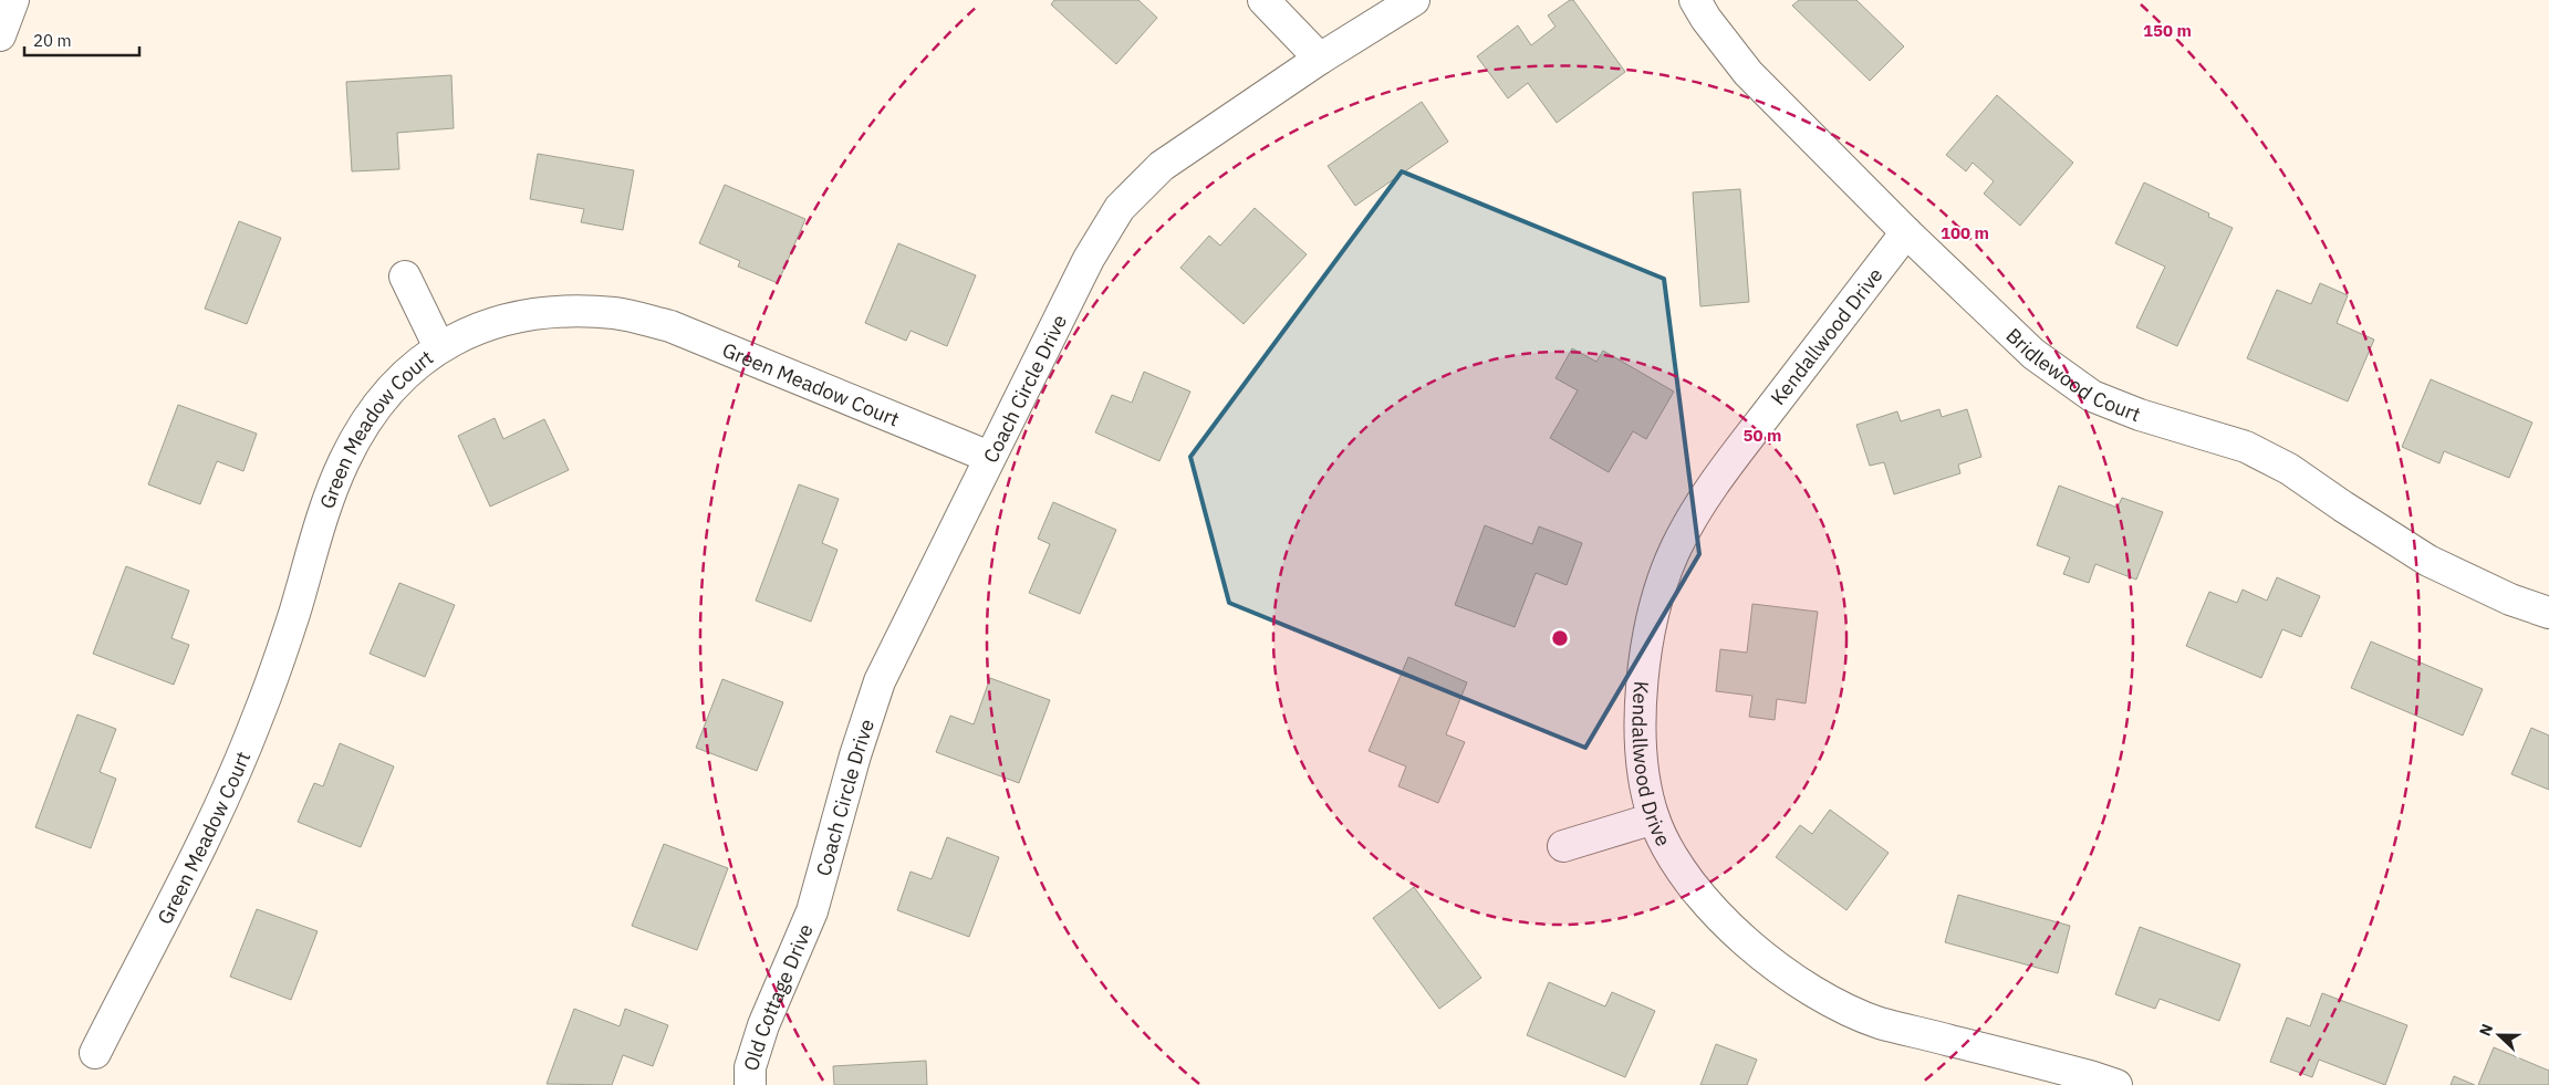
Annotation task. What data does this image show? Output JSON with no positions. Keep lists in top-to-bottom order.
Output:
{
  "streets": {
    "street": [
      "Kendallwood Drive",
      "Bridlewood Court",
      "Green Meadow Court",
      "Coach Circle Drive",
      "Old Cottage Drive"
    ]
  },
  "crossings": [
    ["Kendallwood Drive", "Bridlewood Court"],
    ["Green Meadow Court", "Coach Circle Drive"],
    ["Coach Circle Drive", "Old Cottage Drive"]
  ],
  "scale_bar": "20 m",
  "north": "left",
  "rings": ["150 m", "100 m", "50 m"]
}
